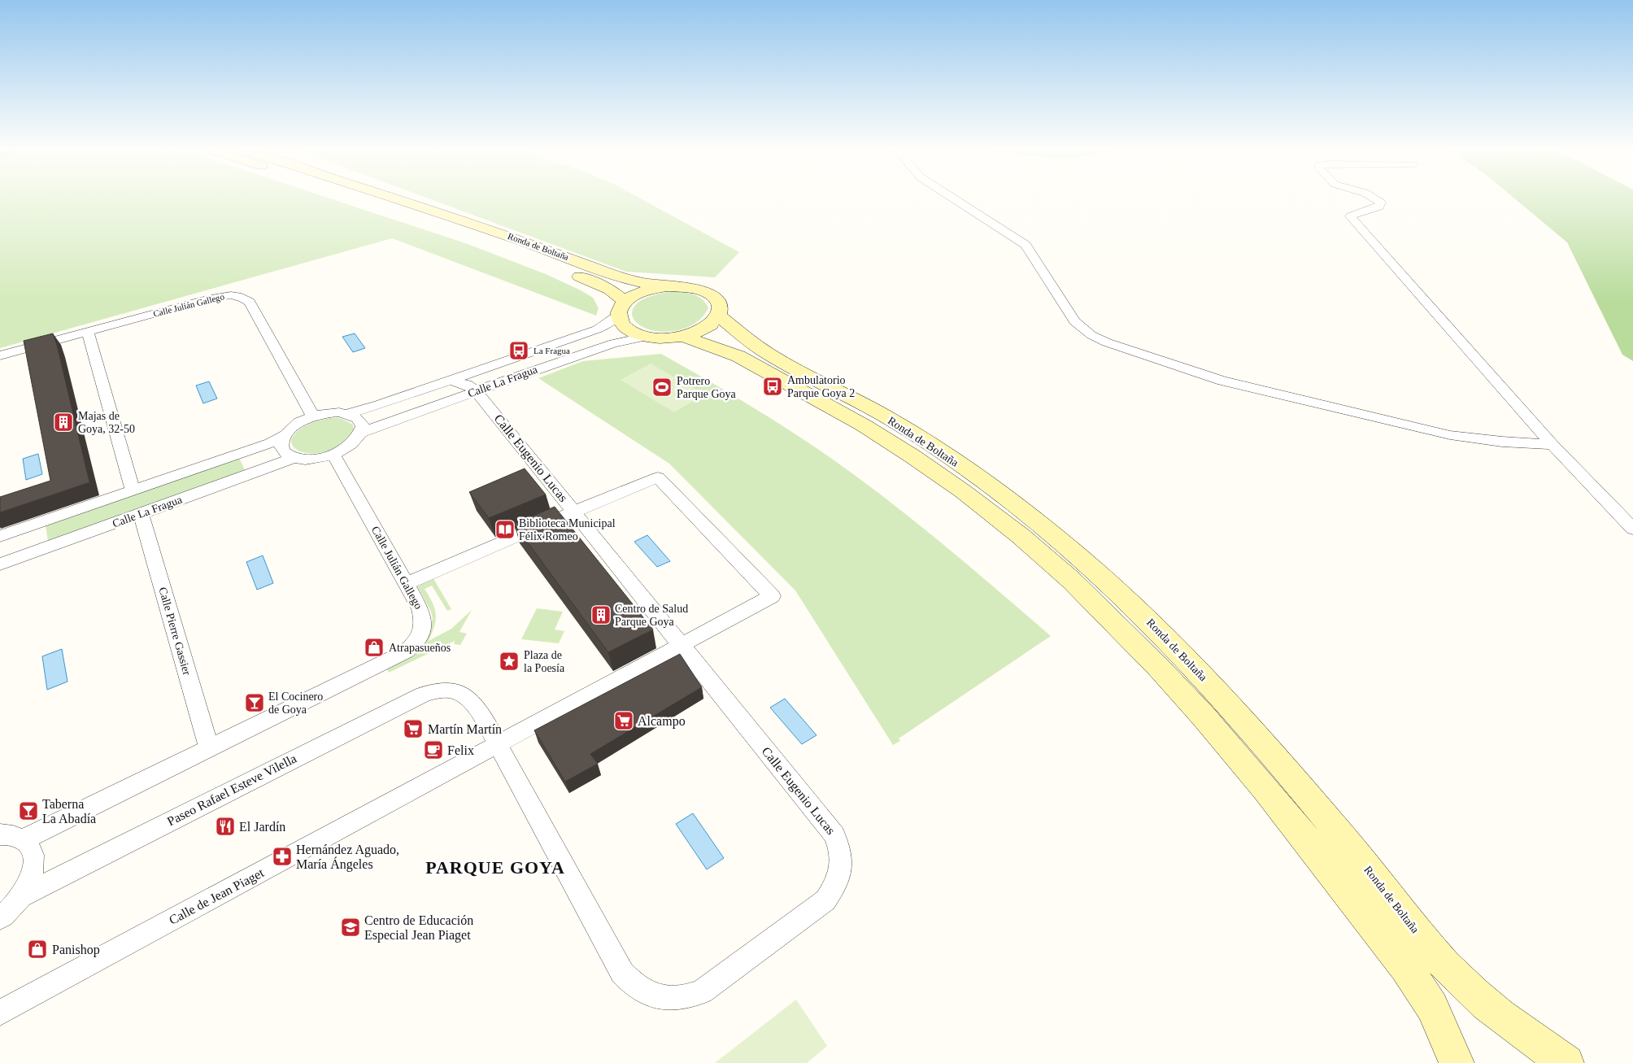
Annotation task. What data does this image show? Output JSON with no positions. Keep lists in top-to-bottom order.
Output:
{
  "streets": {
    "main road": ["Ronda de Boltaña"],
    "street": [
      "Calle Julián Gallego",
      "Calle La Fragua",
      "Calle Eugenio Lucas",
      "Calle Pierre Gassier",
      "Paseo Rafael Esteve Vilella",
      "Calle de Jean Piaget"
    ]
  },
  "crossings": [
    ["Ronda de Boltaña", "Calle La Fragua"],
    ["Calle Julián Gallego", "Calle La Fragua"],
    ["Calle Julián Gallego", "Calle Pierre Gassier"],
    ["Calle La Fragua", "Calle Eugenio Lucas"],
    ["Calle La Fragua", "Calle Pierre Gassier"],
    ["Calle Eugenio Lucas", "Paseo Rafael Esteve Vilella"],
    ["Calle Eugenio Lucas", "Calle de Jean Piaget"]
  ],
  "districts": ["PARQUE GOYA"],
  "places": {
    "bus stop": ["La Fragua", "Ambulatorio Parque Goya 2"],
    "sports": ["Potrero Parque Goya"],
    "building": ["Majas de Goya, 32-50", "Centro de Salud Parque Goya"],
    "library": ["Biblioteca Municipal Félix Romeo"],
    "shop": ["Atrapasueños", "Panishop"],
    "place": ["Plaza de la Poesía"],
    "bar": ["El Cocinero de Goya", "Taberna La Abadía"],
    "supermarket": ["Alcampo", "Martín Martín"],
    "cafe": ["Felix"],
    "restaurant": ["El Jardín"],
    "pharmacy": ["Hernández Aguado, María Ángeles"],
    "school or university": ["Centro de Educación Especial Jean Piaget"]
  }
}
